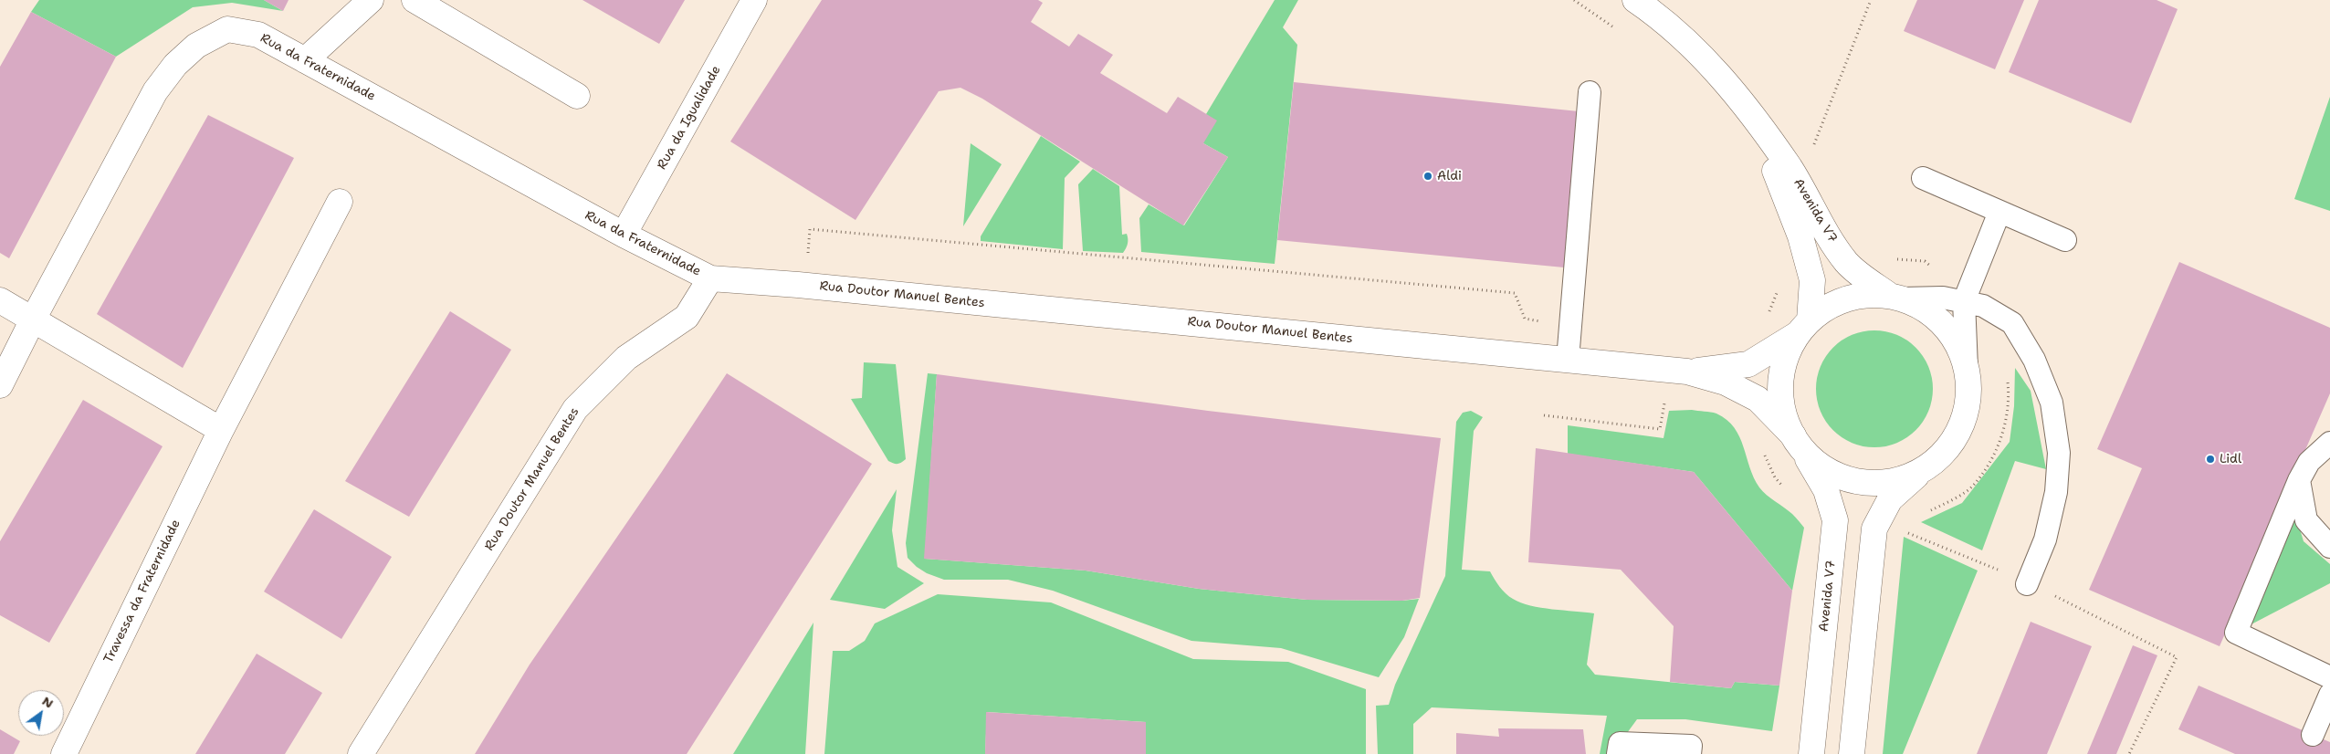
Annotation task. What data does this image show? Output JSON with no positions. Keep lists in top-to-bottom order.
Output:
{
  "streets": {
    "street": [
      "Rua da Fraternidade",
      "Rua da Igualidade",
      "Avenida V7",
      "Rua Doutor Manuel Bentes",
      "Travessa da Fraternidade"
    ]
  },
  "crossings": [
    ["Rua da Fraternidade", "Rua da Igualidade"],
    ["Rua da Fraternidade", "Rua Doutor Manuel Bentes"]
  ],
  "places": ["Aldi", "Lidl"],
  "north": "top right"
}
